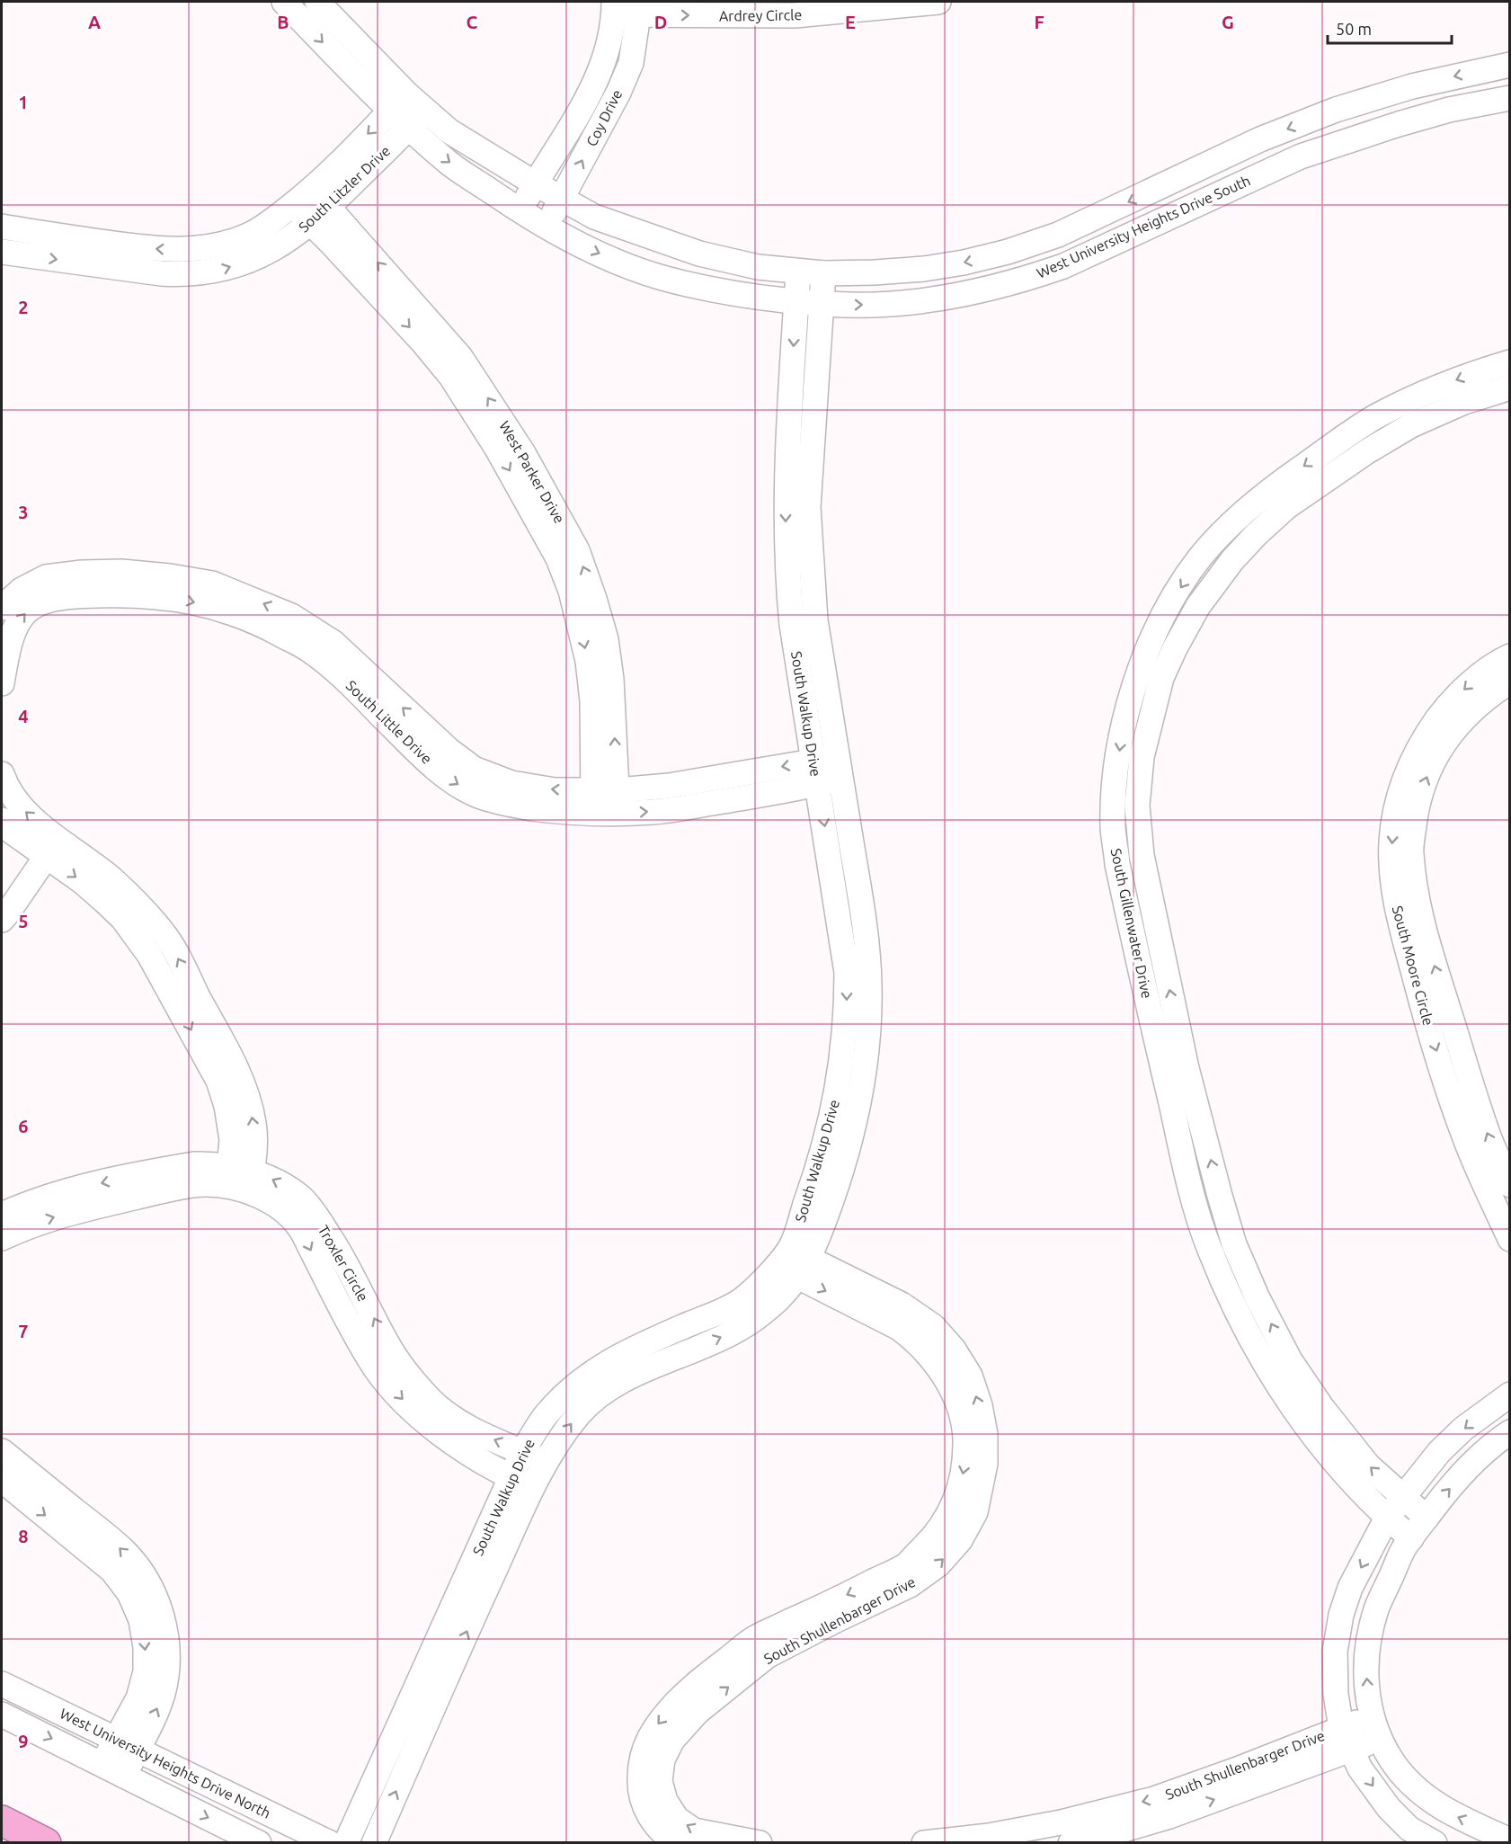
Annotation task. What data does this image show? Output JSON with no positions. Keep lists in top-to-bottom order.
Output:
{
  "streets": {
    "street": [
      "Ardrey Circle",
      "Coy Drive",
      "South Litzler Drive",
      "West University Heights Drive South",
      "West Parker Drive",
      "South Walkup Drive",
      "South Little Drive",
      "South Gillenwater Drive",
      "South Moore Circle",
      "Troxler Circle",
      "South Shullenbarger Drive",
      "West University Heights Drive North"
    ]
  },
  "crossings": [
    ["Ardrey Circle", "Coy Drive"],
    ["Coy Drive", "West University Heights Drive South"],
    ["South Litzler Drive", "West University Heights Drive South"],
    ["South Litzler Drive", "West Parker Drive"],
    ["West University Heights Drive South", "South Walkup Drive"],
    ["West Parker Drive", "South Little Drive"],
    ["South Walkup Drive", "South Little Drive"],
    ["South Walkup Drive", "Troxler Circle"],
    ["South Walkup Drive", "South Shullenbarger Drive"]
  ],
  "one_way": ["Ardrey Circle"],
  "scale_bar": "50 m",
  "grid": {
    "columns": [
      "A",
      "B",
      "C",
      "D",
      "E",
      "F",
      "G"
    ],
    "rows": [
      "1",
      "2",
      "3",
      "4",
      "5",
      "6",
      "7",
      "8",
      "9"
    ]
  }
}
